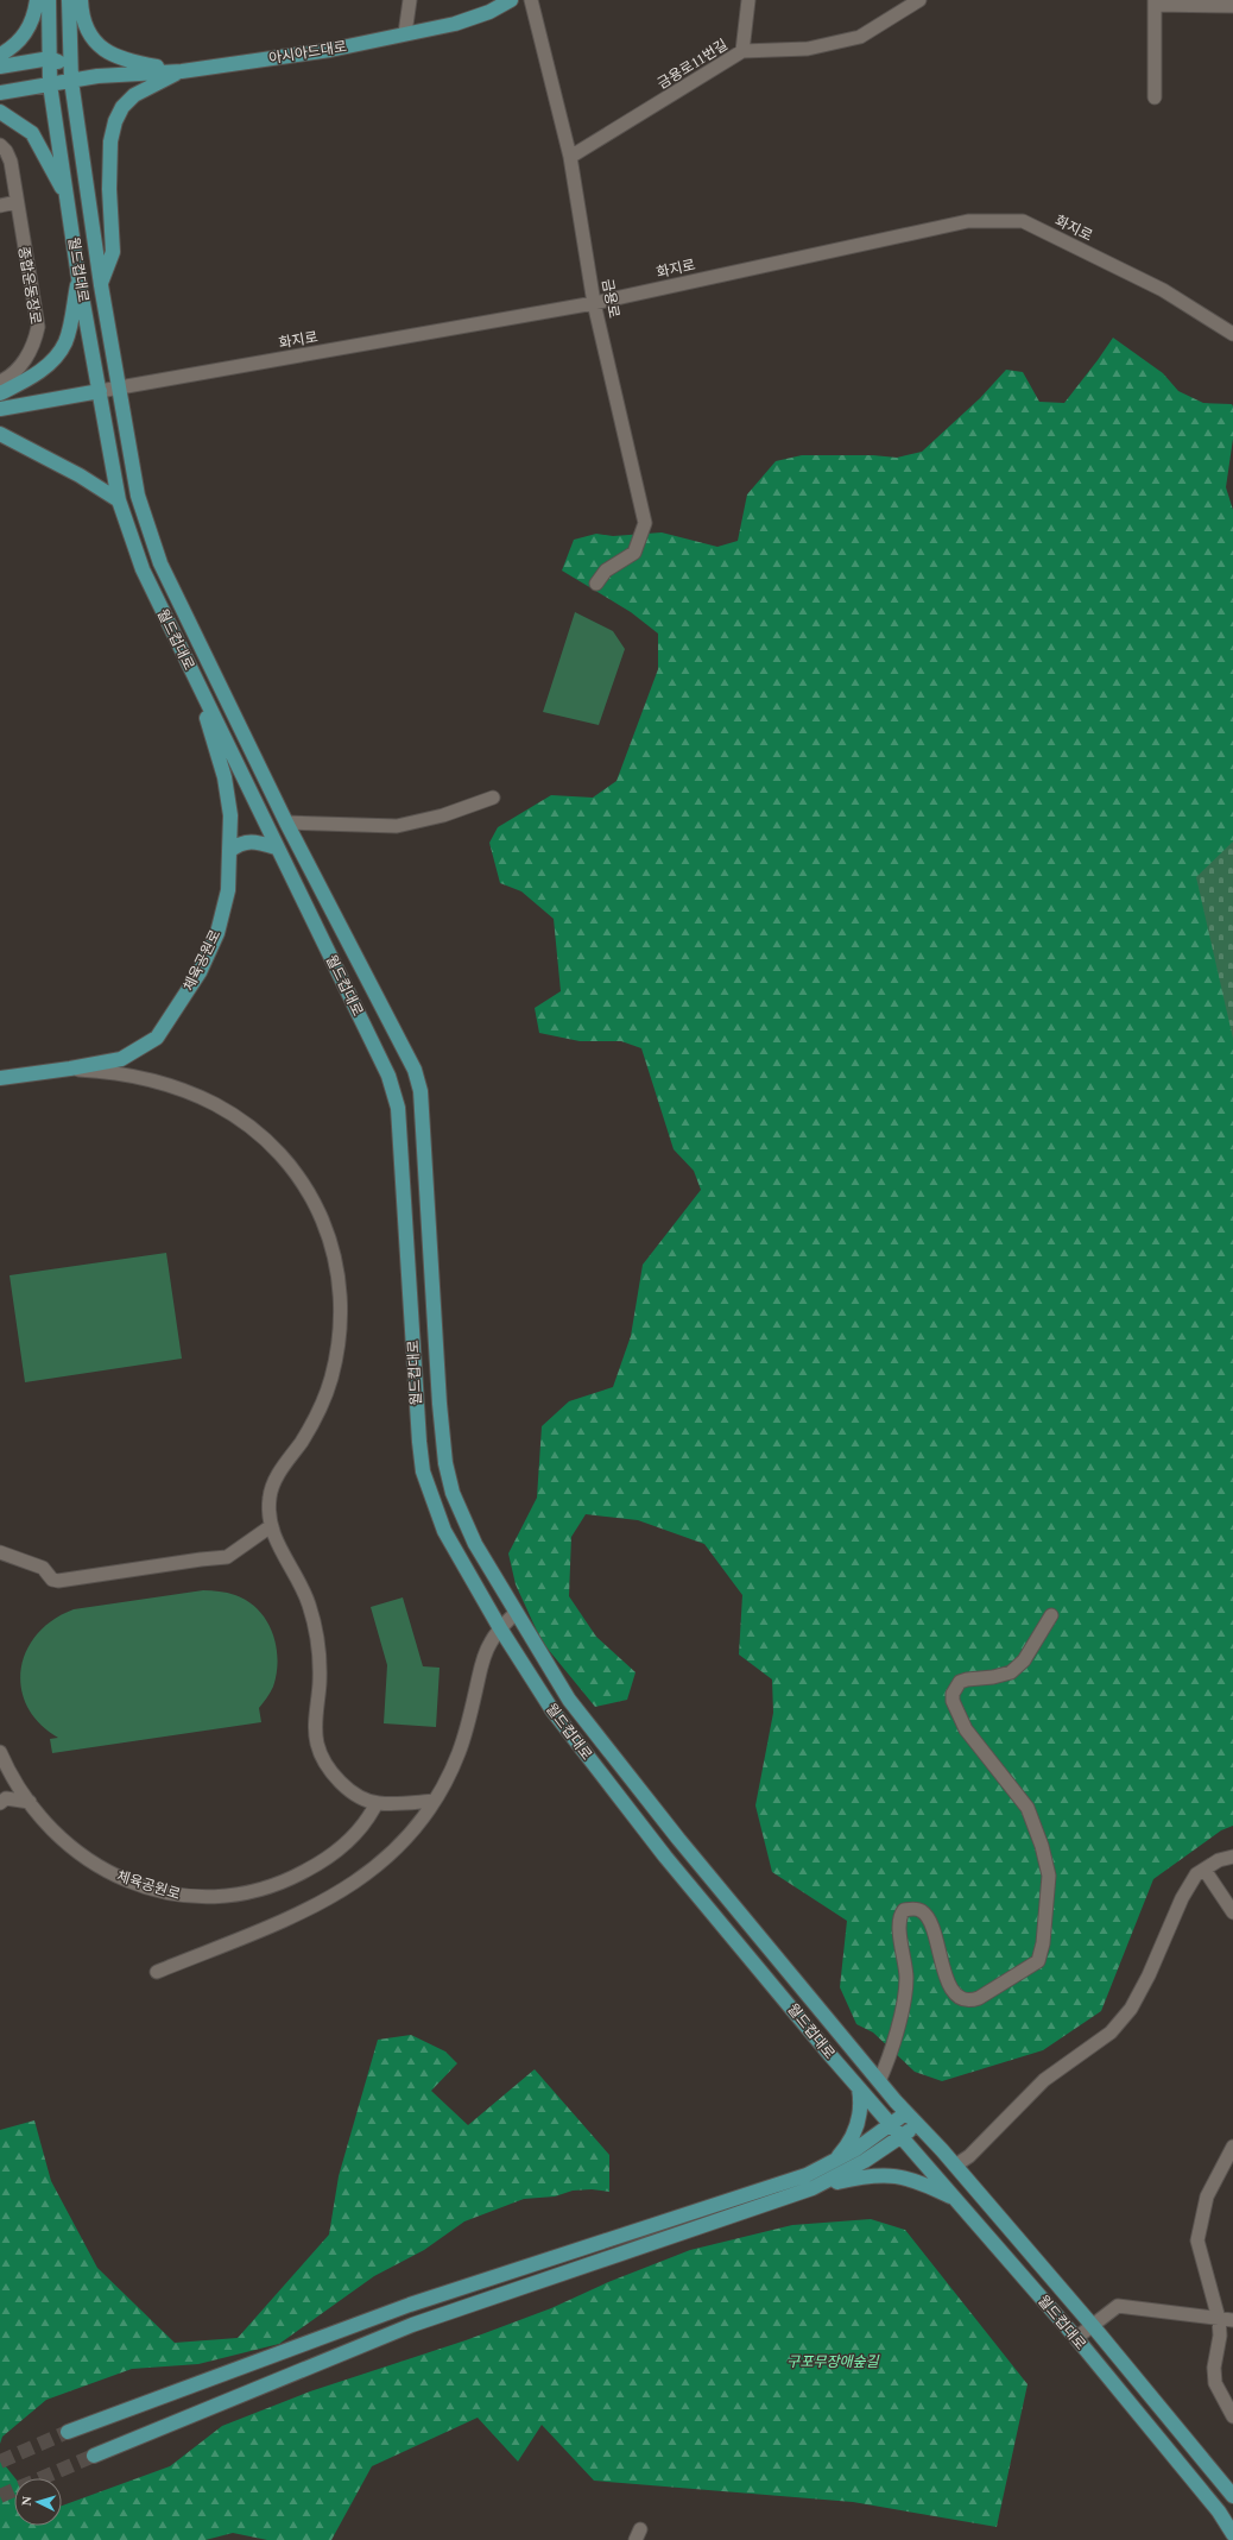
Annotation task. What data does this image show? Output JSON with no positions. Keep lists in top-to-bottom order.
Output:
{
  "streets": {
    "main road": ["아시아드대로", "월드컵대로", "체육공원로"],
    "street": [
      "금용로11번길",
      "화지로",
      "종합운동장로",
      "금용로"
    ]
  },
  "crossings": [
    ["아시아드대로", "월드컵대로"],
    ["금용로11번길", "금용로"],
    ["화지로", "월드컵대로"],
    ["화지로", "금용로"],
    ["월드컵대로", "체육공원로"]
  ],
  "parks": ["구포무장애숲길"],
  "north": "left"
}
